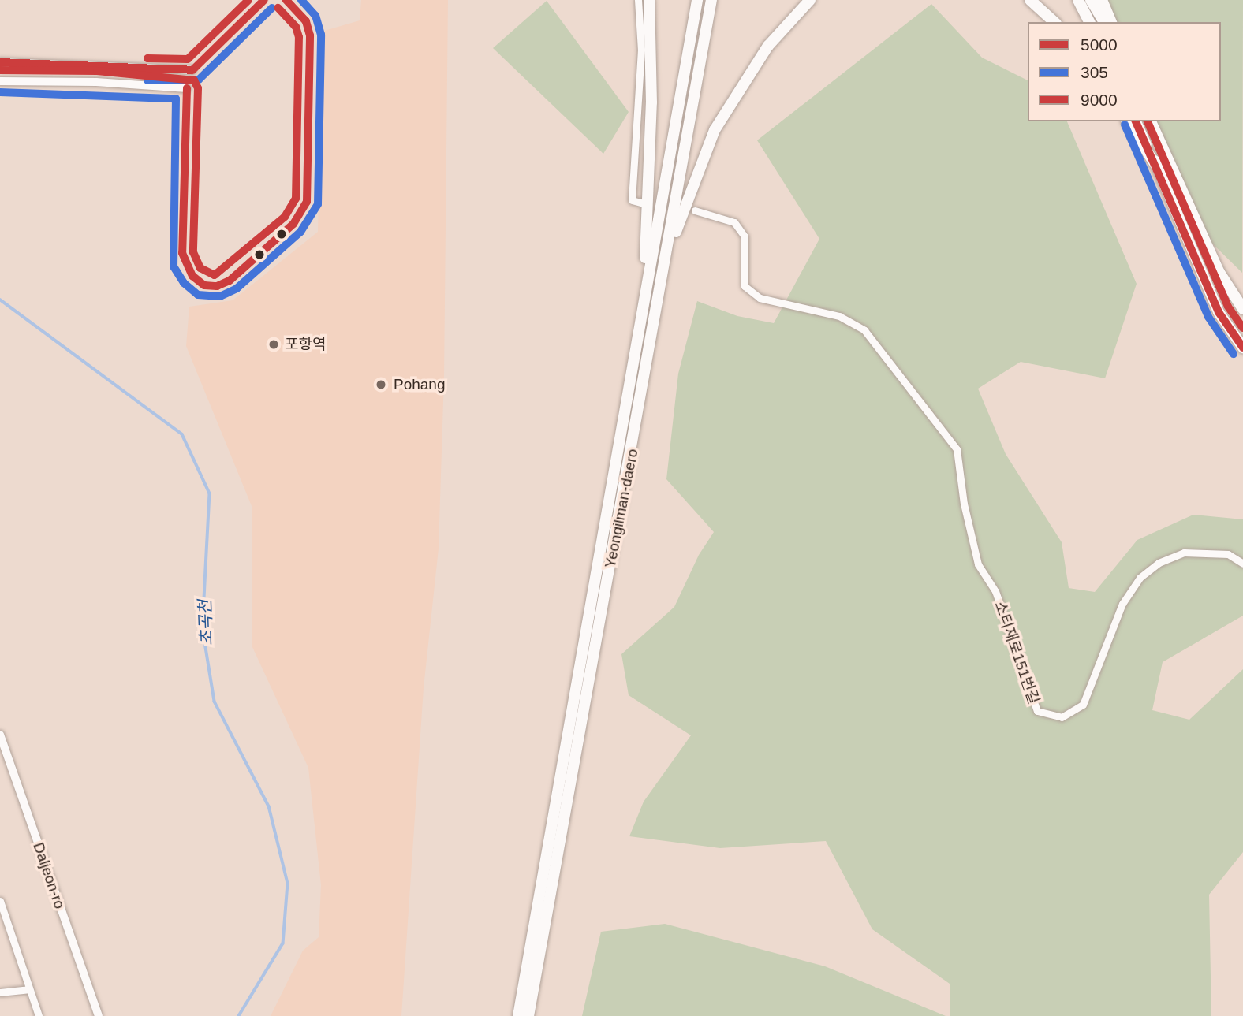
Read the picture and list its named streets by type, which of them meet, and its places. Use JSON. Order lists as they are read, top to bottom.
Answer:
{
  "streets": {
    "main road": ["Yeongilman-daero"],
    "street": ["소티재로151번길", "Daljeon-ro"]
  },
  "water": ["초곡천"],
  "places": ["포항역", "Pohang"],
  "lines": ["transit line 5000", "transit line 305", "transit line 9000"],
  "legend": ["5000", "305", "9000"]
}
